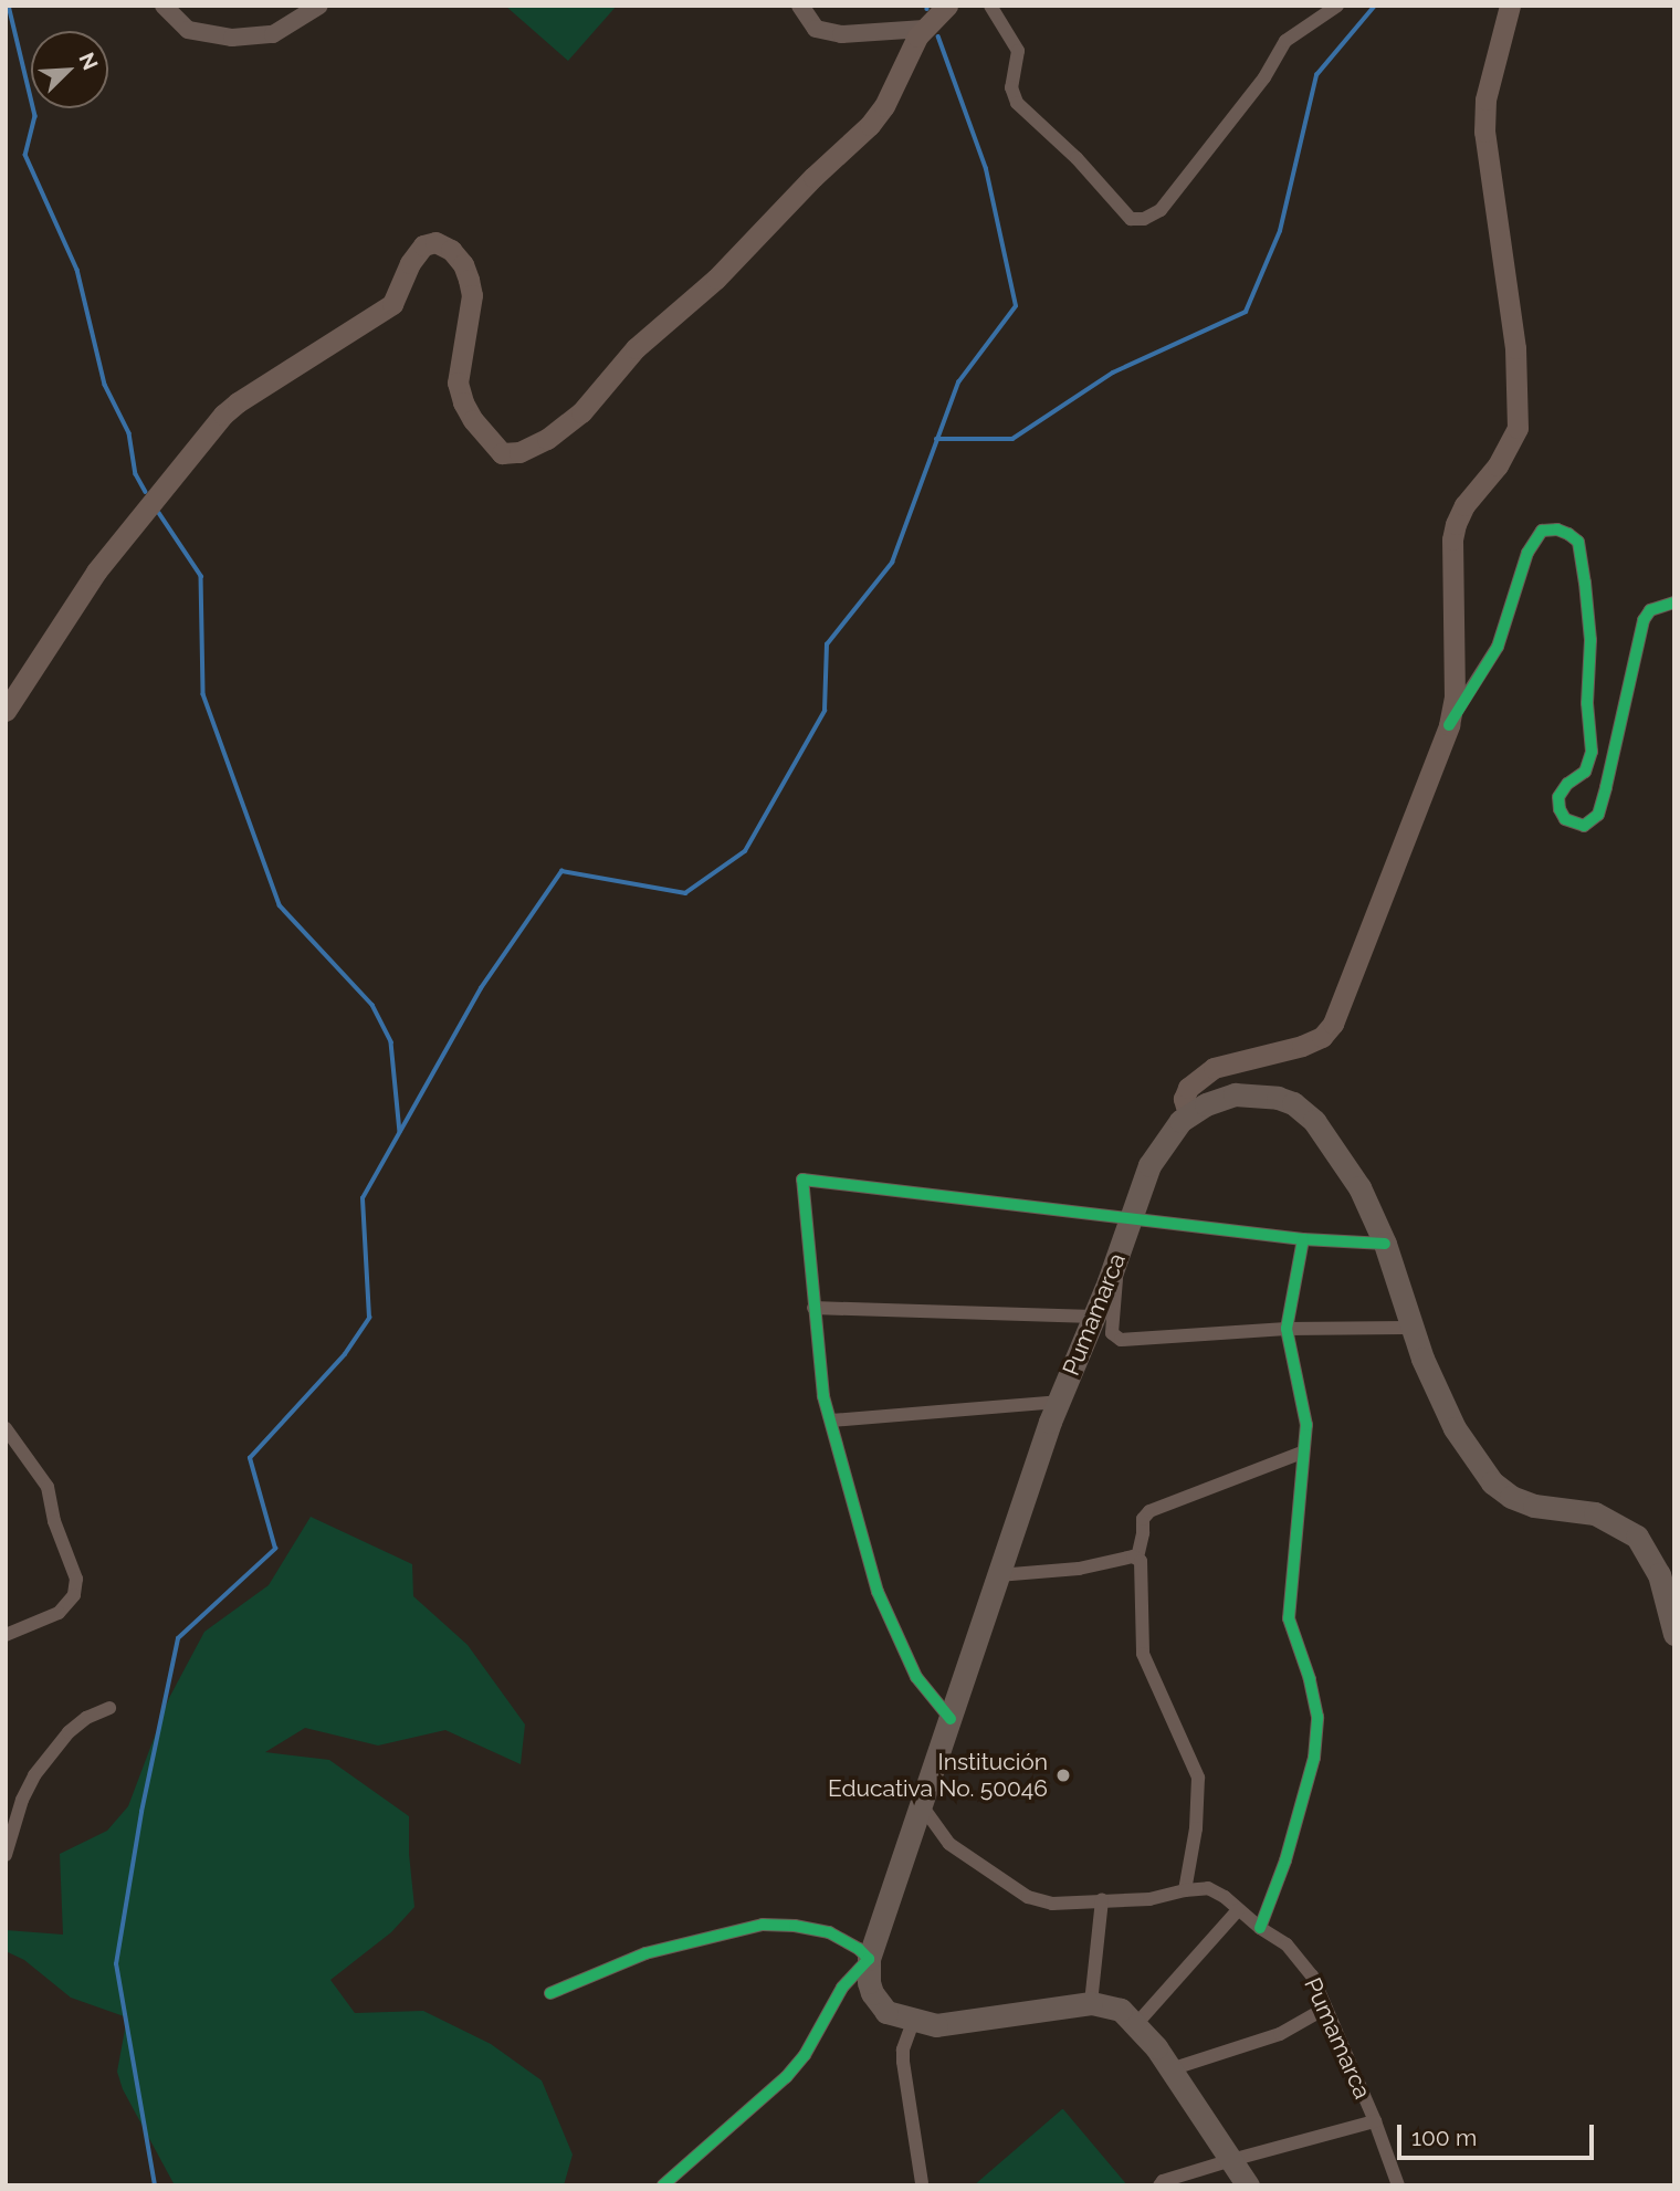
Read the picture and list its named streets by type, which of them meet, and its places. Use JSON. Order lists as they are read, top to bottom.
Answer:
{
  "streets": {
    "main road": ["Pumamarca"]
  },
  "places": ["Institución Educativa No. 50046"],
  "scale_bar": "100 m",
  "north": "top right"
}
